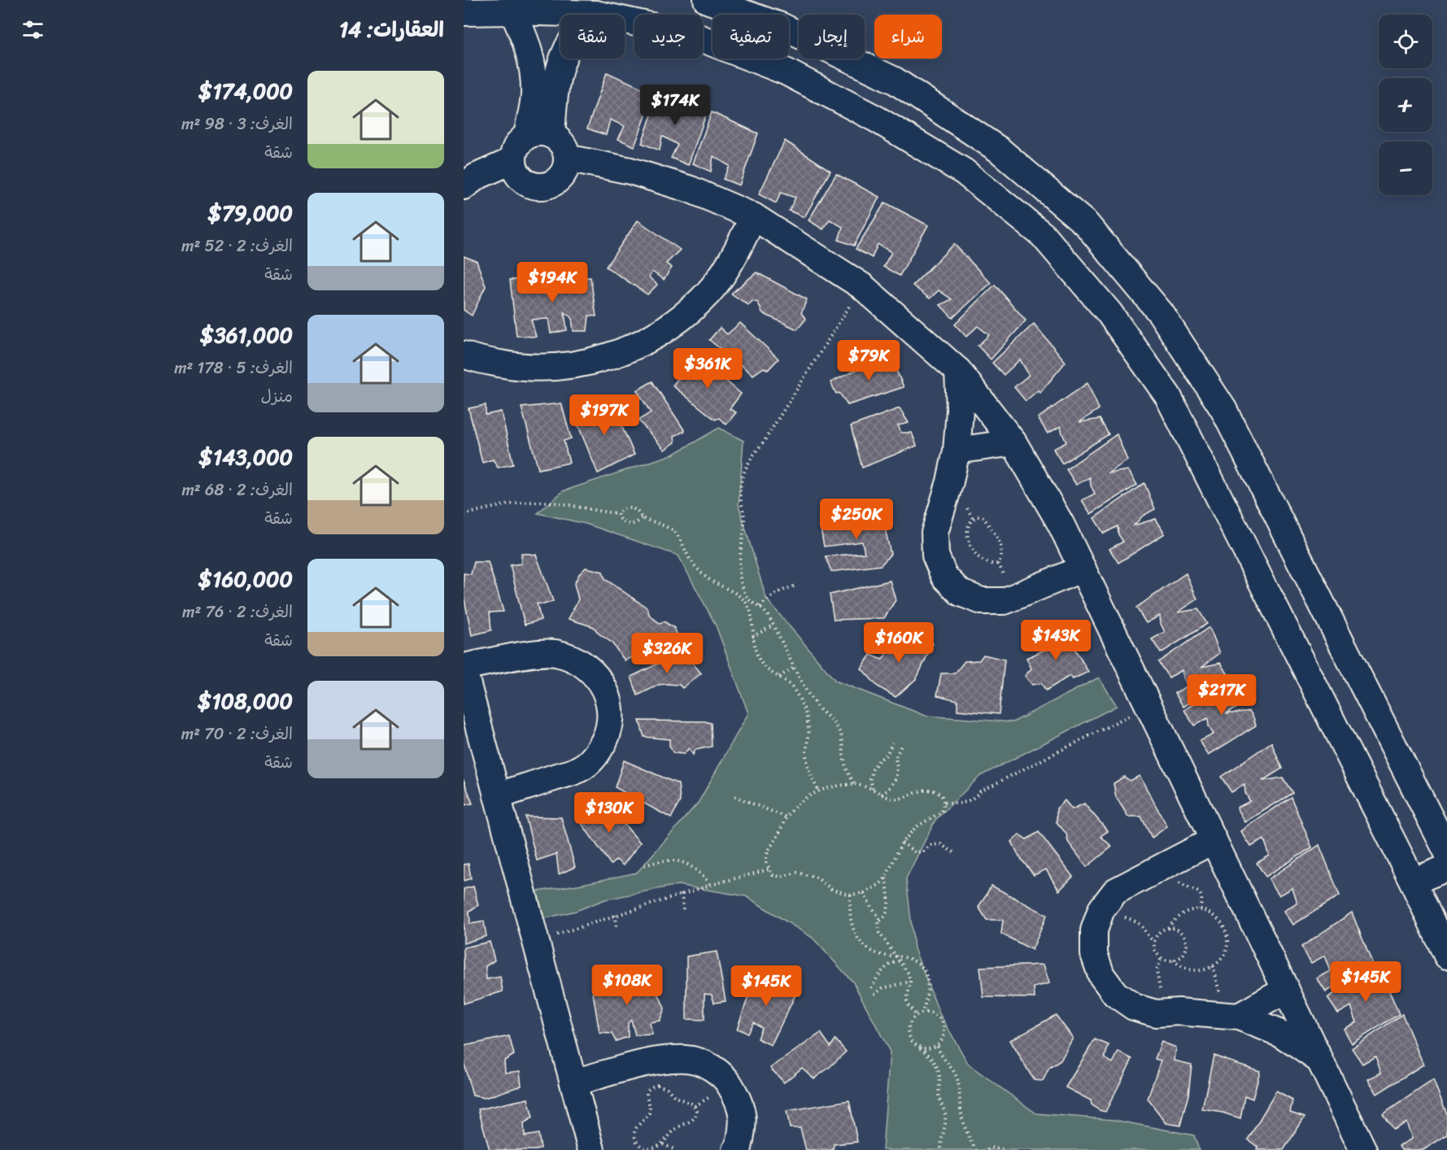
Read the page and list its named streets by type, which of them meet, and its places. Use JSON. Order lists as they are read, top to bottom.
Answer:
{
  "page": {
    "heading": "العقارات: 14",
    "map_buttons": ["+", "−"],
    "chip": [
      "شراء",
      "إيجار",
      "تصفية",
      "جديد",
      "شقة"
    ],
    "list": [
      {
        "name": "$174,000",
        "note": "الغرف: 3 · 98 m² · شقة"
      },
      {
        "name": "$79,000",
        "note": "الغرف: 2 · 52 m² · شقة"
      },
      {
        "name": "$361,000",
        "note": "الغرف: 5 · 178 m² · منزل"
      },
      {
        "name": "$143,000",
        "note": "الغرف: 2 · 68 m² · شقة"
      },
      {
        "name": "$160,000",
        "note": "الغرف: 2 · 76 m² · شقة"
      },
      {
        "name": "$108,000",
        "note": "الغرف: 2 · 70 m² · شقة"
      }
    ],
    "price": [
      "$174K",
      "$194K",
      "$79K",
      "$361K",
      "$197K",
      "$250K",
      "$143K",
      "$160K",
      "$326K",
      "$217K",
      "$130K",
      "$145K",
      "$108K",
      "$145K"
    ]
  }
}
